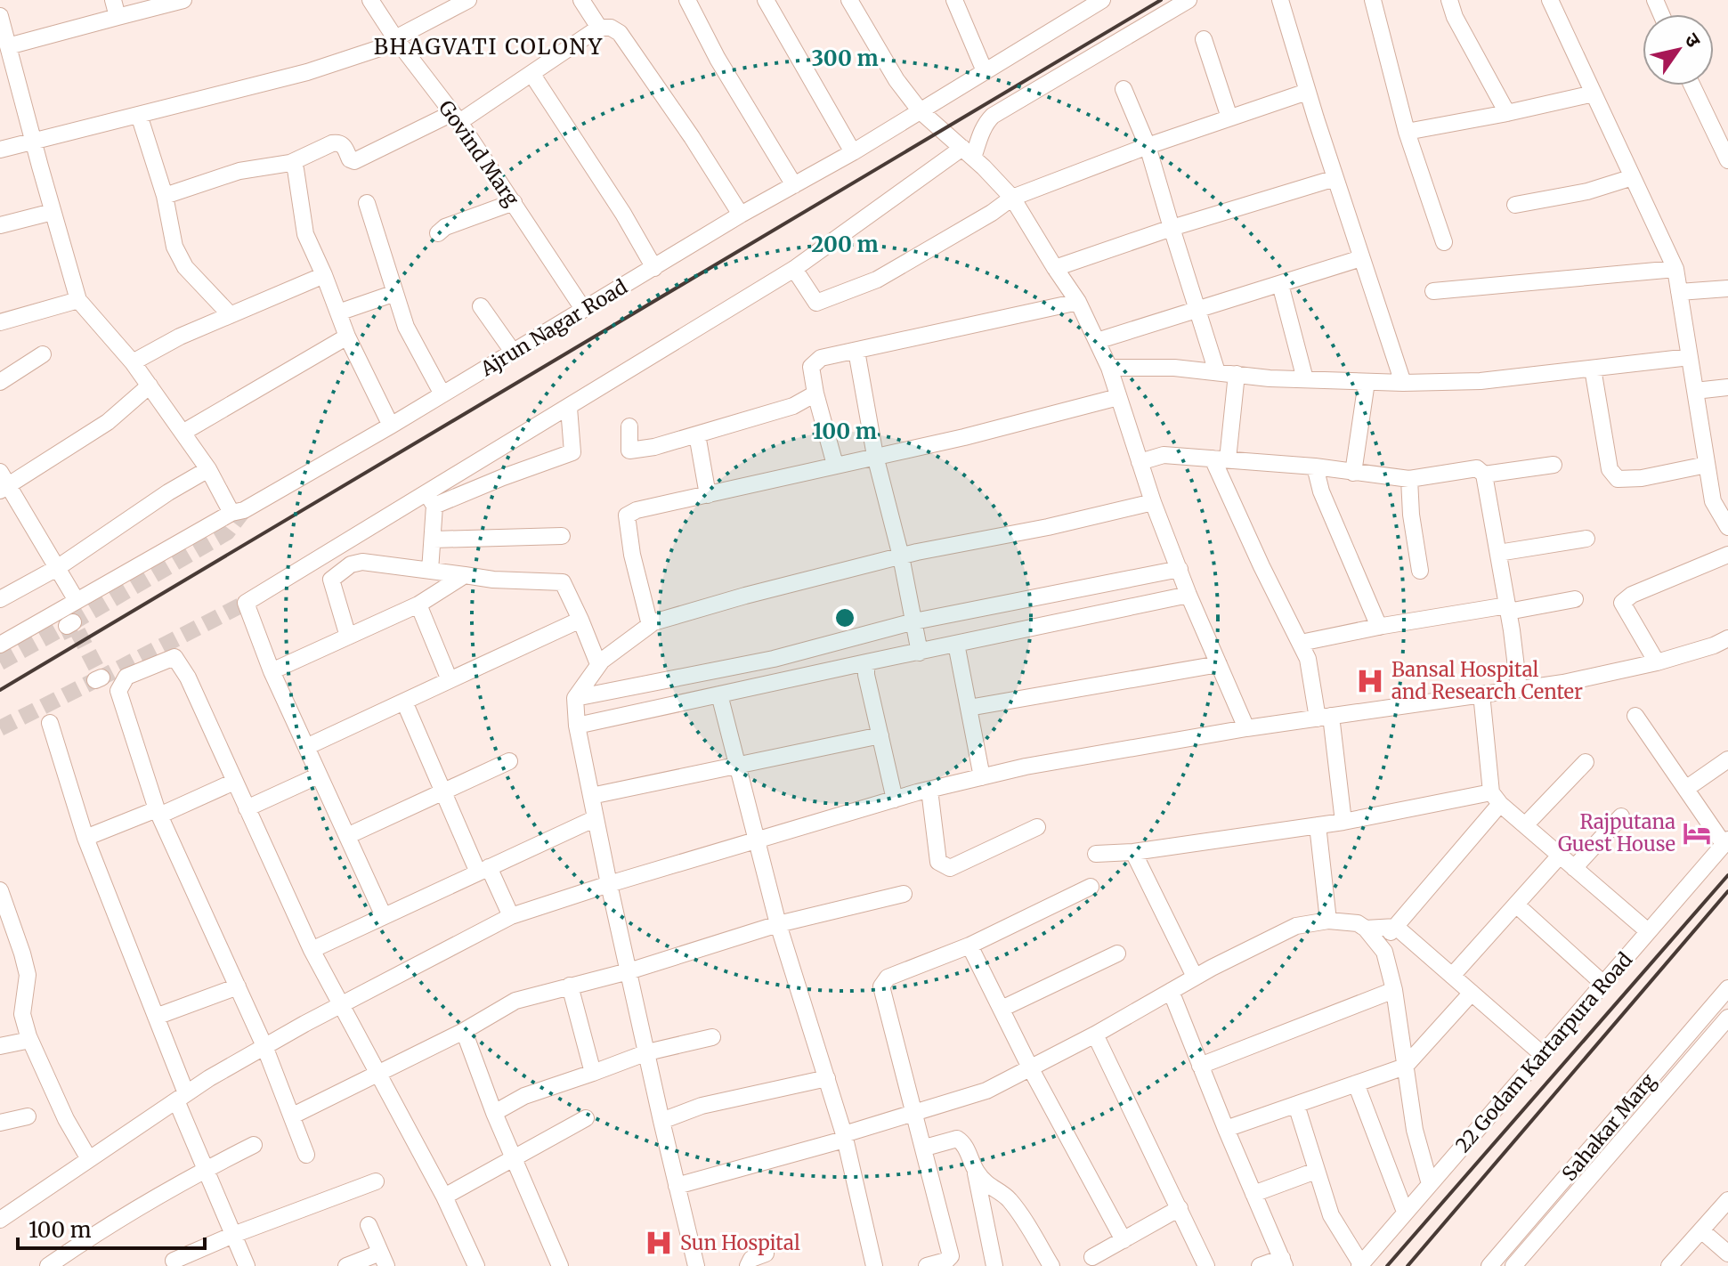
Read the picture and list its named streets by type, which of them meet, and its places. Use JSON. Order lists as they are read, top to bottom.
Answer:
{
  "streets": {
    "street": [
      "Govind Marg",
      "Ajrun Nagar Road",
      "22 Godam Kartarpura Road",
      "Sahakar Marg"
    ]
  },
  "crossings": [
    ["Govind Marg", "Ajrun Nagar Road"]
  ],
  "districts": ["BHAGVATI COLONY"],
  "places": {
    "hospital": ["Bansal Hospital and Research Center", "Sun Hospital"],
    "hotel": ["Rajputana Guest House"]
  },
  "scale_bar": "100 m",
  "north": "top right",
  "rings": ["300 m", "200 m", "100 m"]
}
